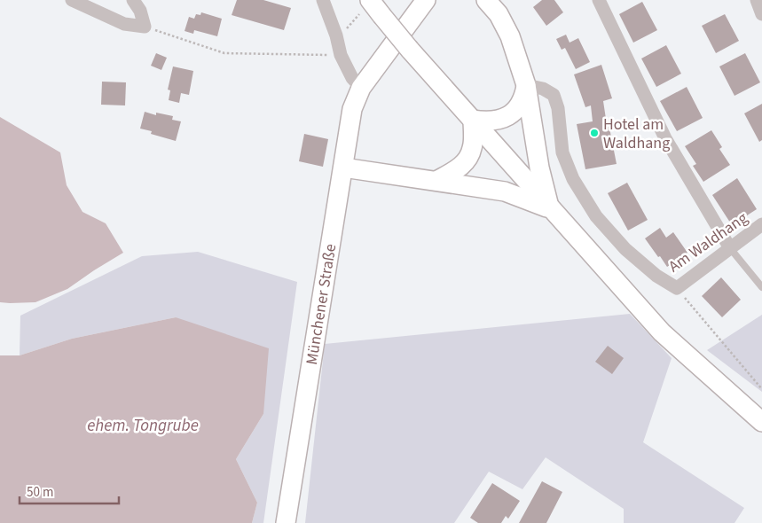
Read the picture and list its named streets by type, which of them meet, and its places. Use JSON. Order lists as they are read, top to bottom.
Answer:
{
  "streets": {
    "main road": ["Münchener Straße"],
    "street": ["Am Waldhang"]
  },
  "water": ["ehem. Tongrube"],
  "places": ["Hotel am Waldhang"],
  "scale_bar": "50 m"
}
